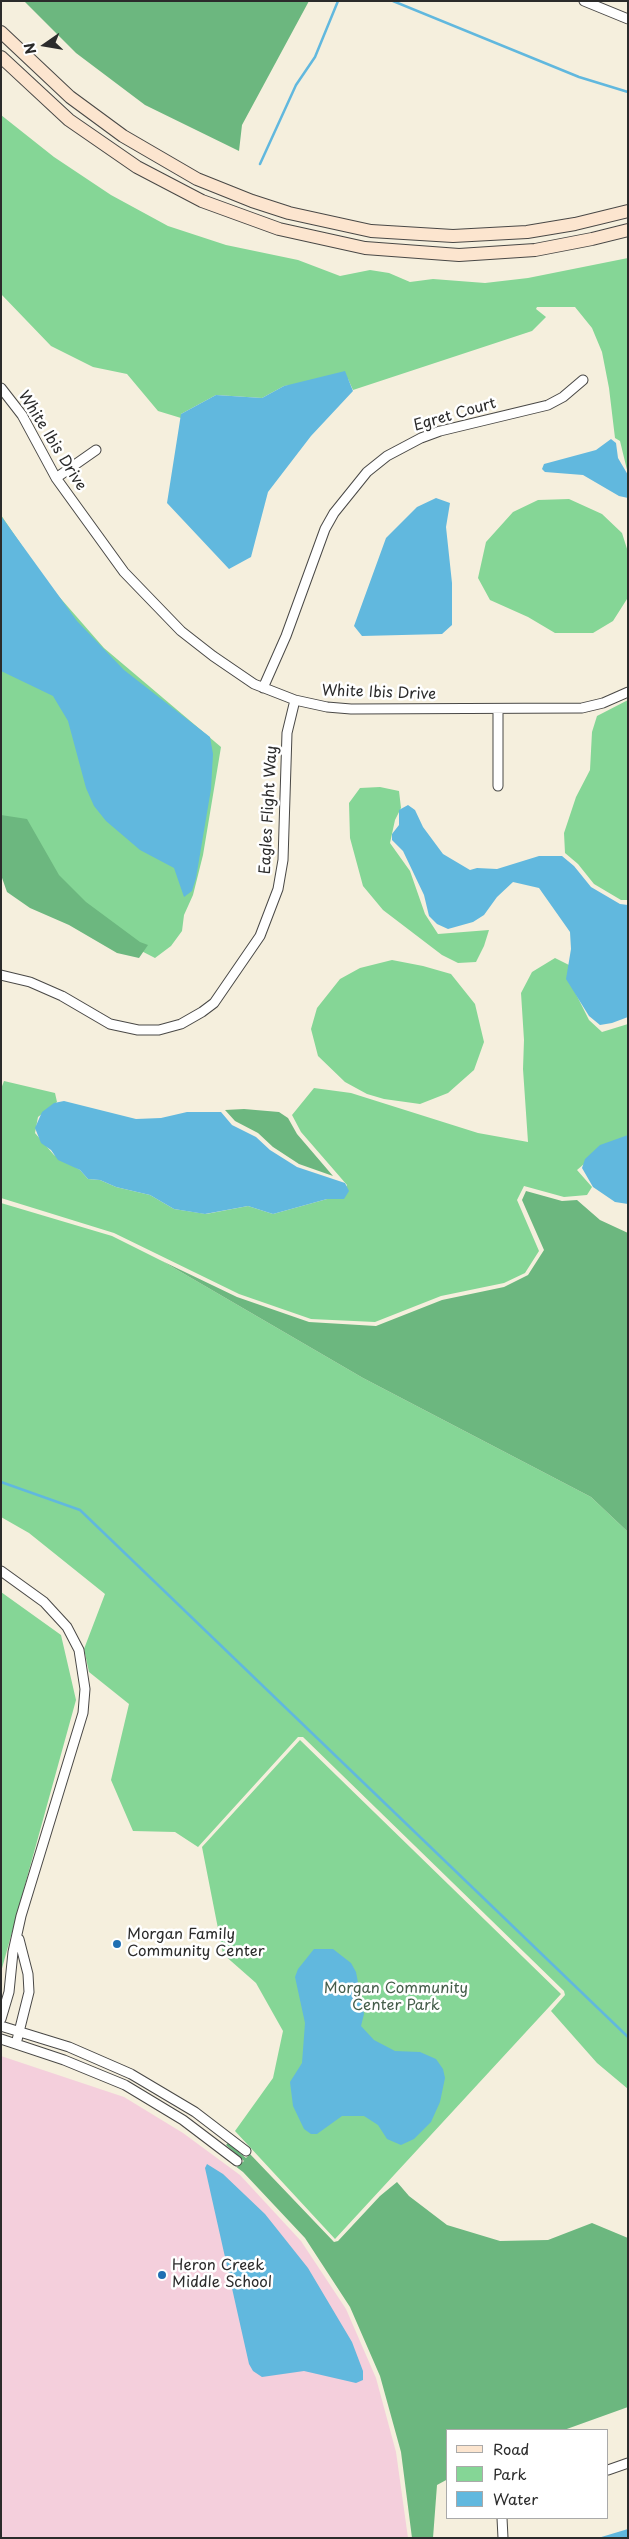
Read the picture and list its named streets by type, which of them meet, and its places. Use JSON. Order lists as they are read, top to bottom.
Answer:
{
  "streets": {
    "street": ["Egret Court", "White Ibis Drive", "Eagles Flight Way"]
  },
  "crossings": [
    ["Egret Court", "White Ibis Drive"],
    ["White Ibis Drive", "Eagles Flight Way"]
  ],
  "parks": ["Morgan Community Center Park"],
  "places": ["Morgan Family Community Center", "Heron Creek Middle School"],
  "legend": ["Road", "Park", "Water"],
  "north": "left"
}
